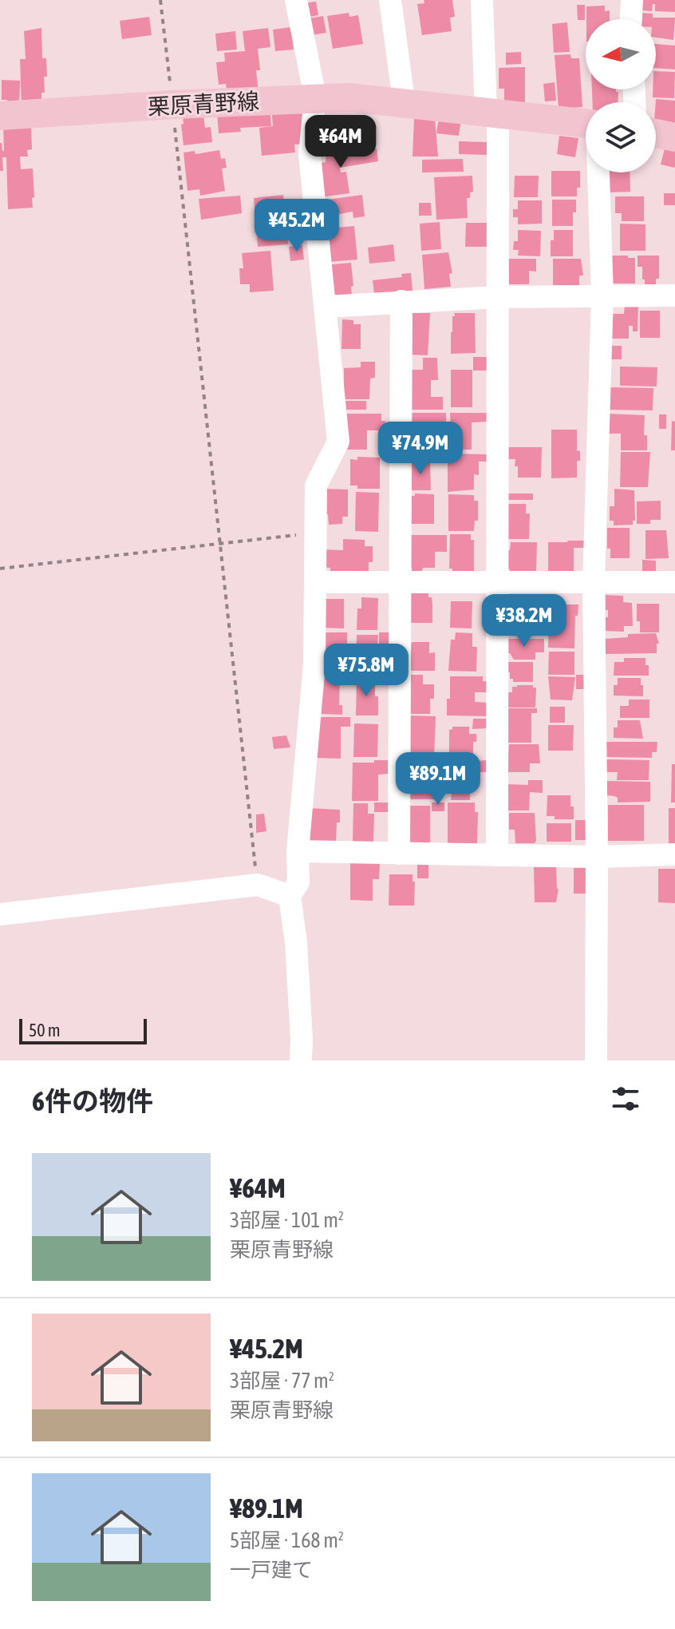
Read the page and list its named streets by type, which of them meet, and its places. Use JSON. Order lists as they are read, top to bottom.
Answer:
{
  "streets": {
    "main road": ["栗原青野線"]
  },
  "scale_bar": "50 m",
  "north": "left",
  "page": {
    "price": [
      "¥64M",
      "¥45.2M",
      "¥74.9M",
      "¥38.2M",
      "¥75.8M",
      "¥89.1M"
    ],
    "scale": "50 m",
    "heading": "6件の物件",
    "list": [
      {
        "name": "¥64M",
        "note": "3部屋 · 101 m² · 栗原青野線"
      },
      {
        "name": "¥45.2M",
        "note": "3部屋 · 77 m² · 栗原青野線"
      },
      {
        "name": "¥89.1M",
        "note": "5部屋 · 168 m² · 一戸建て"
      }
    ]
  }
}
